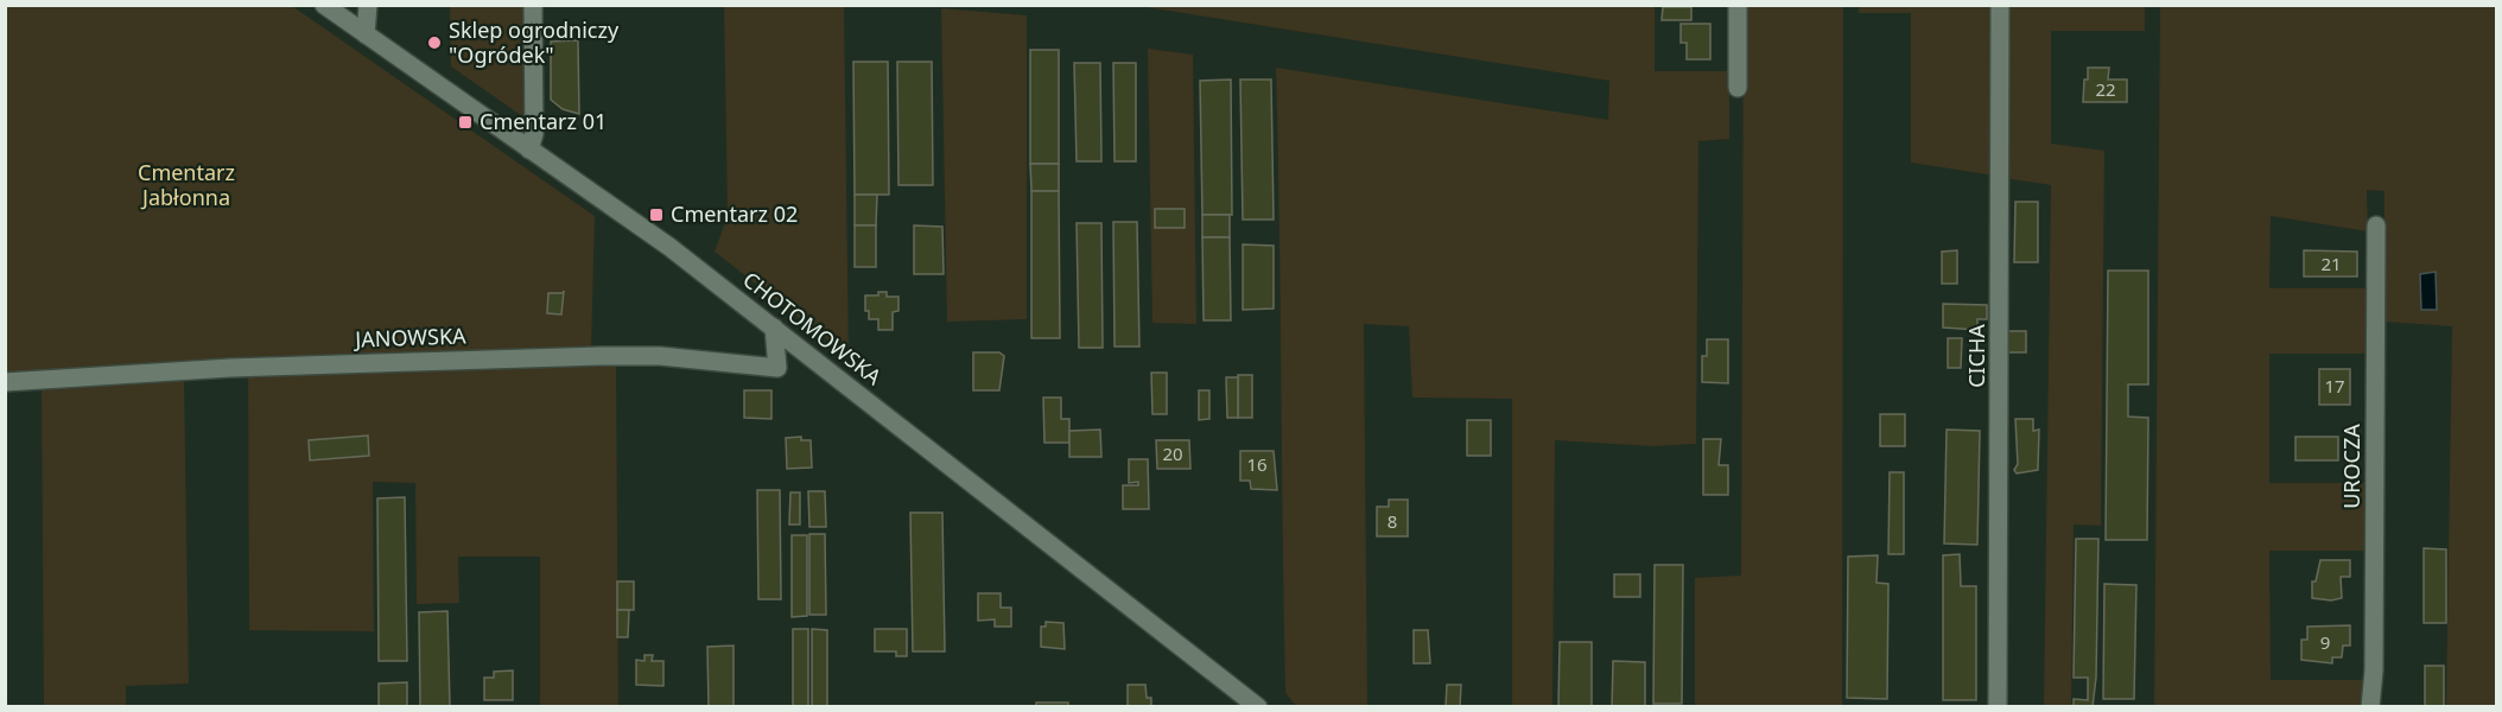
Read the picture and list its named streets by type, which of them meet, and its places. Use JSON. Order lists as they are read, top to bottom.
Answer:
{
  "streets": {
    "street": [
      "CHOTOMOWSKA",
      "JANOWSKA",
      "CICHA",
      "UROCZA"
    ]
  },
  "crossings": [
    ["CHOTOMOWSKA", "JANOWSKA"]
  ],
  "parks": ["Cmentarz Jabłonna"],
  "places": {
    "other": ["Sklep ogrodniczy \"Ogródek\""],
    "transit": ["Cmentarz 01", "Cmentarz 02"]
  },
  "house_numbers": [
    "22",
    "21",
    "17",
    "20",
    "16",
    "8",
    "9"
  ]
}
